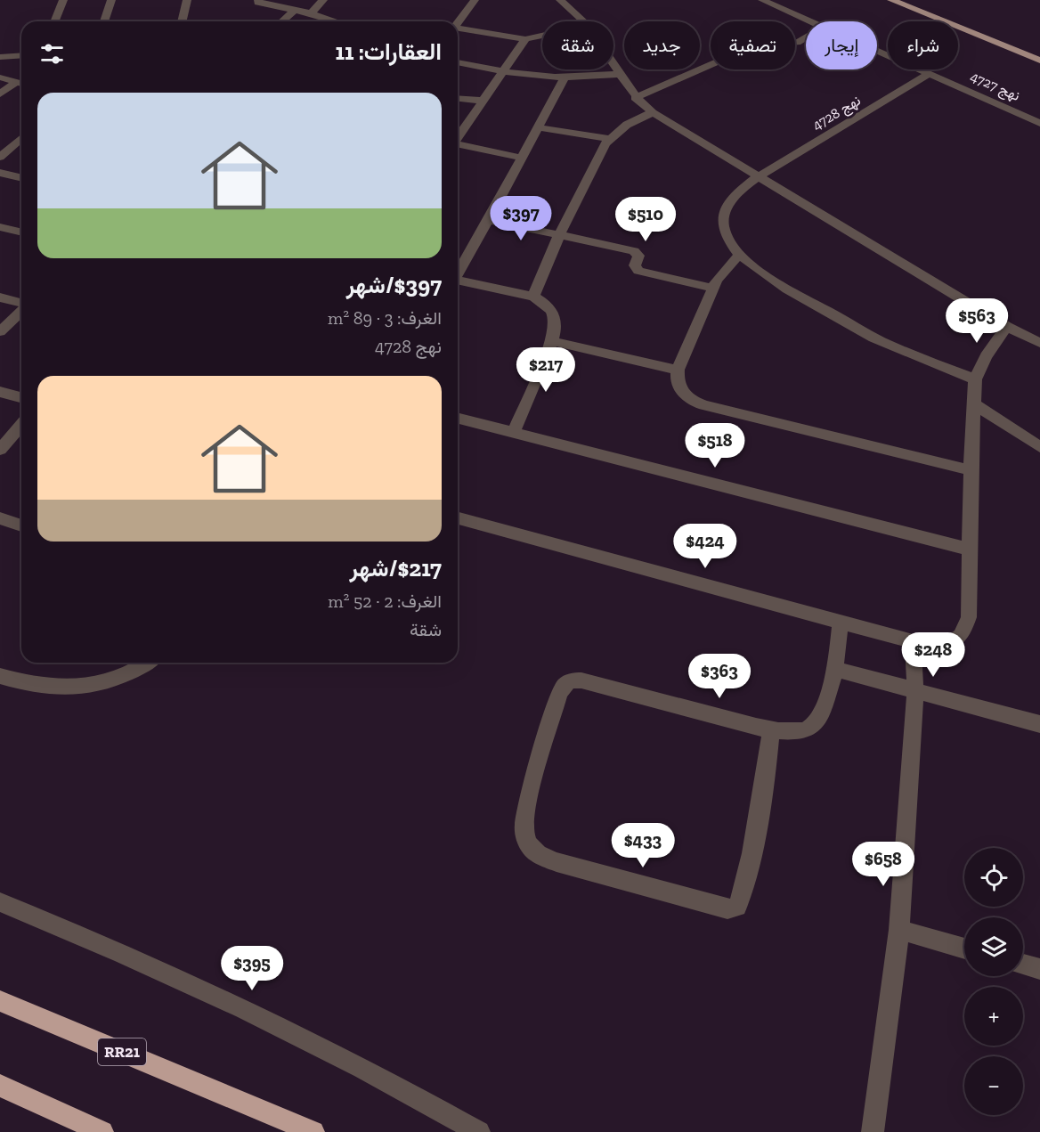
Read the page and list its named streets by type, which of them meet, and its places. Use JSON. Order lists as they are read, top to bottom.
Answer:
{
  "streets": {
    "highway": ["RR21"],
    "street": ["نهج 4727", "نهج 4728"]
  },
  "crossings": [
    ["نهج 4727", "نهج 4728"]
  ],
  "page": {
    "chip": [
      "شراء",
      "إيجار",
      "تصفية",
      "جديد",
      "شقة"
    ],
    "heading": "العقارات: 11",
    "list": [
      {
        "name": "$397/شهر",
        "note": "الغرف: 3 · 89 m² · نهج 4728"
      },
      {
        "name": "$217/شهر",
        "note": "الغرف: 2 · 52 m² · شقة"
      }
    ],
    "price": [
      "$397",
      "$510",
      "$563",
      "$217",
      "$518",
      "$424",
      "$248",
      "$363",
      "$433",
      "$658",
      "$395"
    ],
    "map_buttons": ["+", "−"]
  }
}
